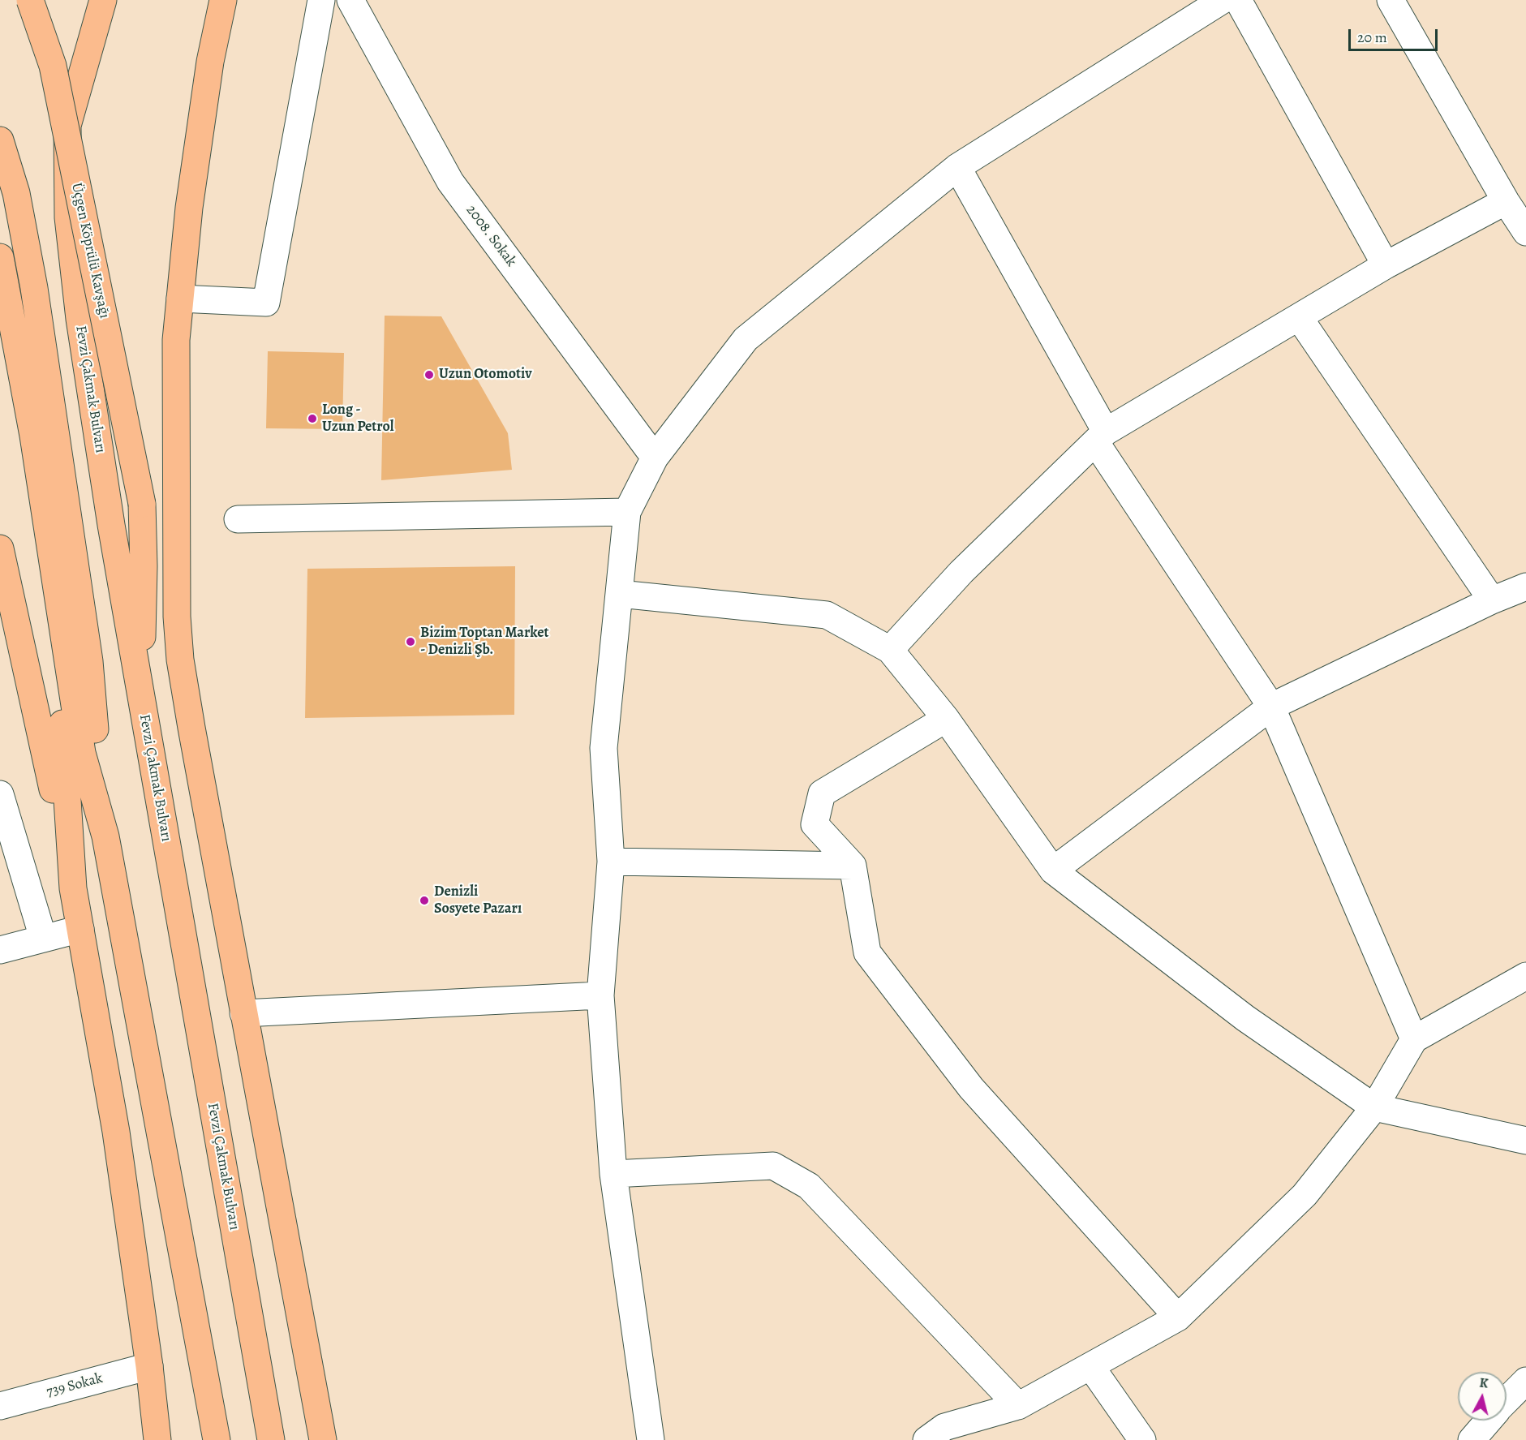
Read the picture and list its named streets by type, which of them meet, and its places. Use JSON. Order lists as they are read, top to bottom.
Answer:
{
  "streets": {
    "main road": ["Üçgen Köprülü Kavşağı", "Fevzi Çakmak Bulvarı"],
    "street": ["2008. Sokak", "739 Sokak"]
  },
  "places": [
    "Uzun Otomotiv",
    "Long - Uzun Petrol",
    "Bizim Toptan Market - Denizli Şb.",
    "Denizli Sosyete Pazarı"
  ],
  "scale_bar": "20 m",
  "north": "top"
}
